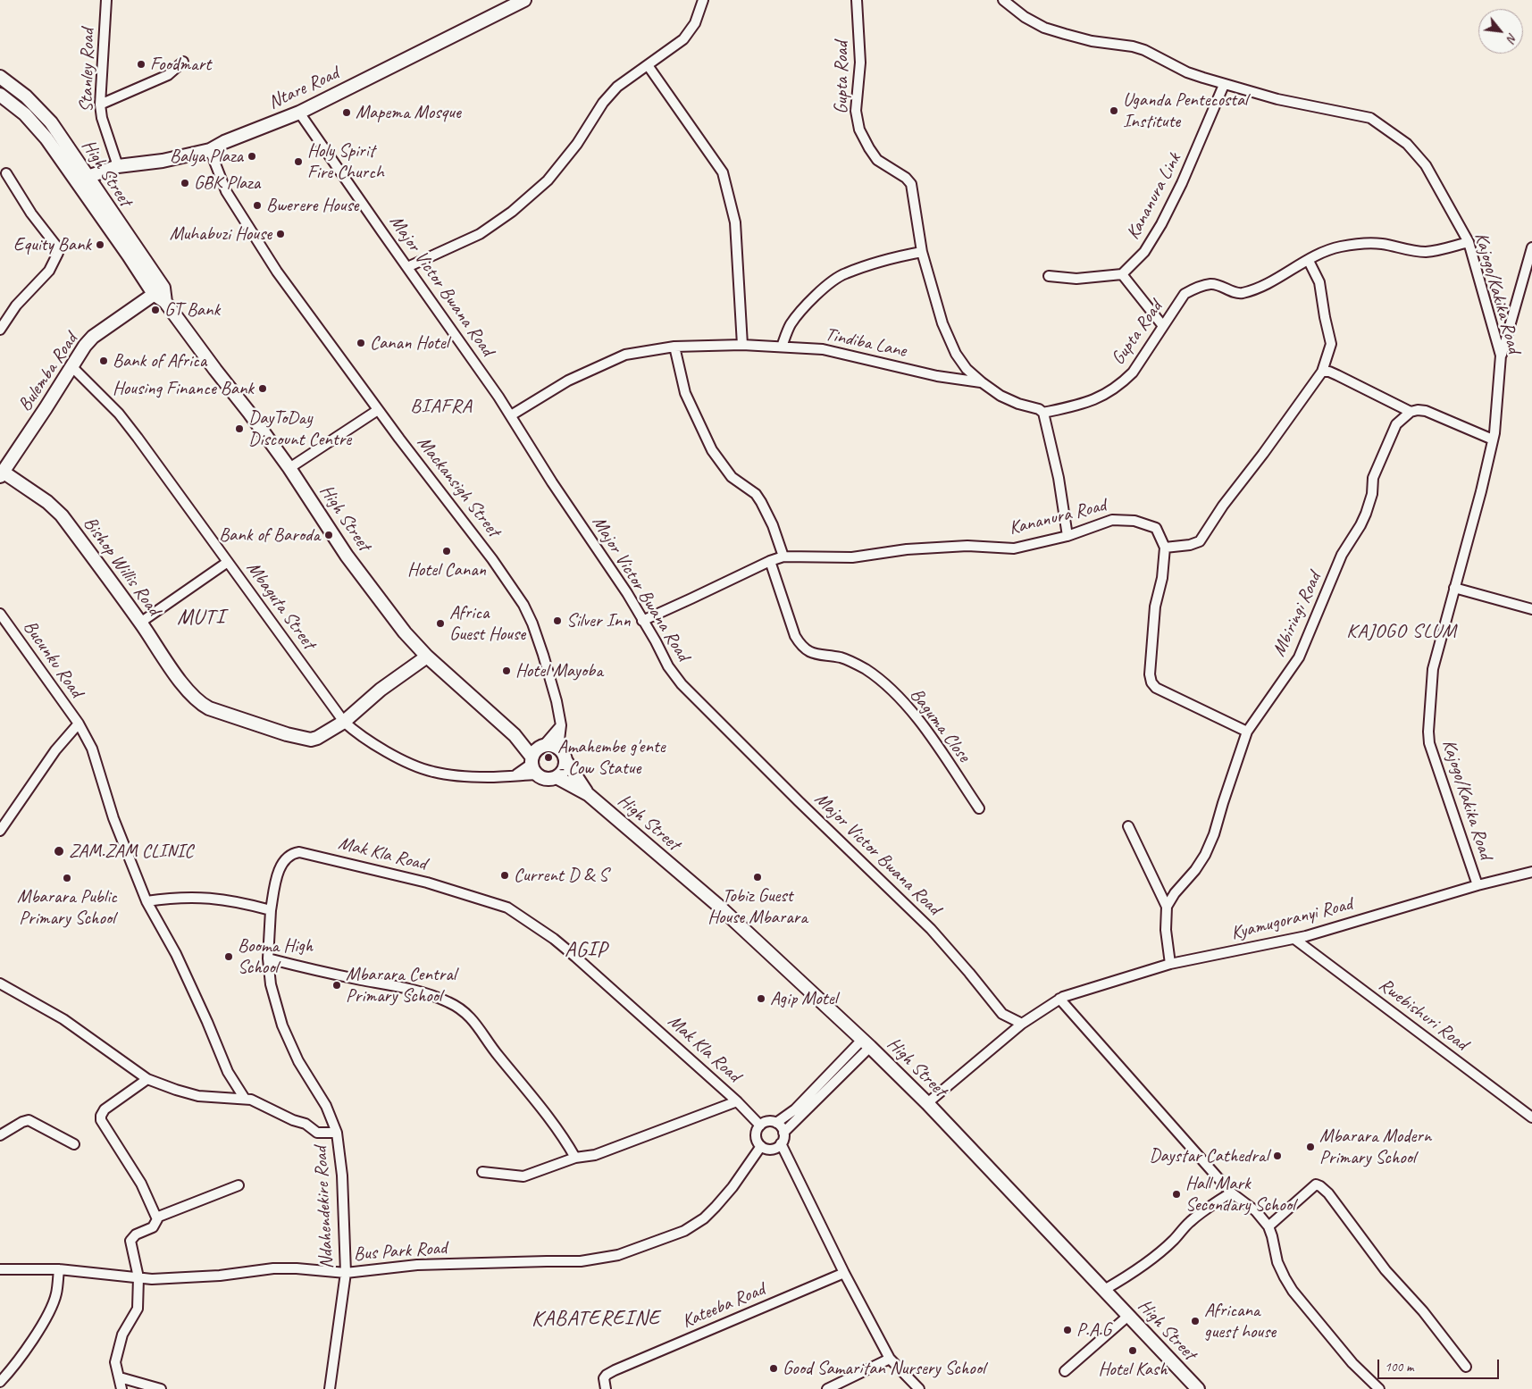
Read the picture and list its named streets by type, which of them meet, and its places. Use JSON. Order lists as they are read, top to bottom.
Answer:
{
  "streets": {
    "main road": [
      "Ntare Road",
      "High Street",
      "Bulemba Road",
      "Bishop Willis Road"
    ],
    "street": [
      "Stanley Road",
      "Gupta Road",
      "Kananura Link",
      "Major Victor Bwana Road",
      "Kajogo/Kakika Road",
      "Tindiba Lane",
      "Mackansigh Street",
      "Kananura Road",
      "Mbaguta Street",
      "Mbiringi Road",
      "Bucunku Road",
      "Baguma Close",
      "Mak Kla Road",
      "Kyamugoranyi Road",
      "Rwebishuri Road",
      "Ndahendekire Road",
      "Bus Park Road",
      "Kateeba Road"
    ]
  },
  "crossings": [
    ["Stanley Road", "Ntare Road"],
    ["Gupta Road", "Kajogo/Kakika Road"],
    ["Gupta Road", "Tindiba Lane"],
    ["Ntare Road", "High Street"],
    ["Ntare Road", "Major Victor Bwana Road"],
    ["Ntare Road", "Mackansigh Street"],
    ["High Street", "Bulemba Road"],
    ["High Street", "Mackansigh Street"],
    ["High Street", "Bishop Willis Road"],
    ["High Street", "Mbaguta Street"],
    ["High Street", "Kyamugoranyi Road"],
    ["Kananura Link", "Kajogo/Kakika Road"],
    ["Major Victor Bwana Road", "Tindiba Lane"],
    ["Major Victor Bwana Road", "Kananura Road"],
    ["Major Victor Bwana Road", "Kyamugoranyi Road"],
    ["Kajogo/Kakika Road", "Kyamugoranyi Road"],
    ["Bulemba Road", "Bishop Willis Road"],
    ["Bulemba Road", "Mbaguta Street"],
    ["Mackansigh Street", "Mbaguta Street"],
    ["Kananura Road", "Baguma Close"],
    ["Bishop Willis Road", "Mbaguta Street"],
    ["Mak Kla Road", "Ndahendekire Road"],
    ["Mak Kla Road", "Bus Park Road"],
    ["Kyamugoranyi Road", "Rwebishuri Road"],
    ["Ndahendekire Road", "Bus Park Road"]
  ],
  "districts": [
    "BIAFRA",
    "MUTI",
    "KAJOGO SLUM",
    "AGIP",
    "KABATEREINE"
  ],
  "places": [
    "Foodmart",
    "Uganda Pentecostal Institute",
    "Mapema Mosque",
    "Balya Plaza",
    "Holy Spirit Fire Church",
    "GBK Plaza",
    "Bwerere House",
    "Muhabuzi House",
    "Equity Bank",
    "GT Bank",
    "Canan Hotel",
    "Bank of Africa",
    "Housing Finance Bank",
    "DayToDay Discount Centre",
    "Bank of Baroda",
    "Hotel Canan",
    "Silver Inn",
    "Africa Guest House",
    "Hotel Mayoba",
    "Amahembe g'ente - Cow Statue",
    "ZAM.ZAM CLINIC",
    "Current D & S",
    "Tobiz Guest House Mbarara",
    "Mbarara Public Primary School",
    "Booma High School",
    "Mbarara Central Primary School",
    "Agip Motel",
    "Mbarara Modern Primary School",
    "Daystar Cathedral",
    "Hall Mark Secondary School",
    "Africana guest house",
    "P.A.G",
    "Hotel Kash",
    "Good Samaritan Nursery School"
  ],
  "scale_bar": "100 m",
  "north": "bottom right"
}
